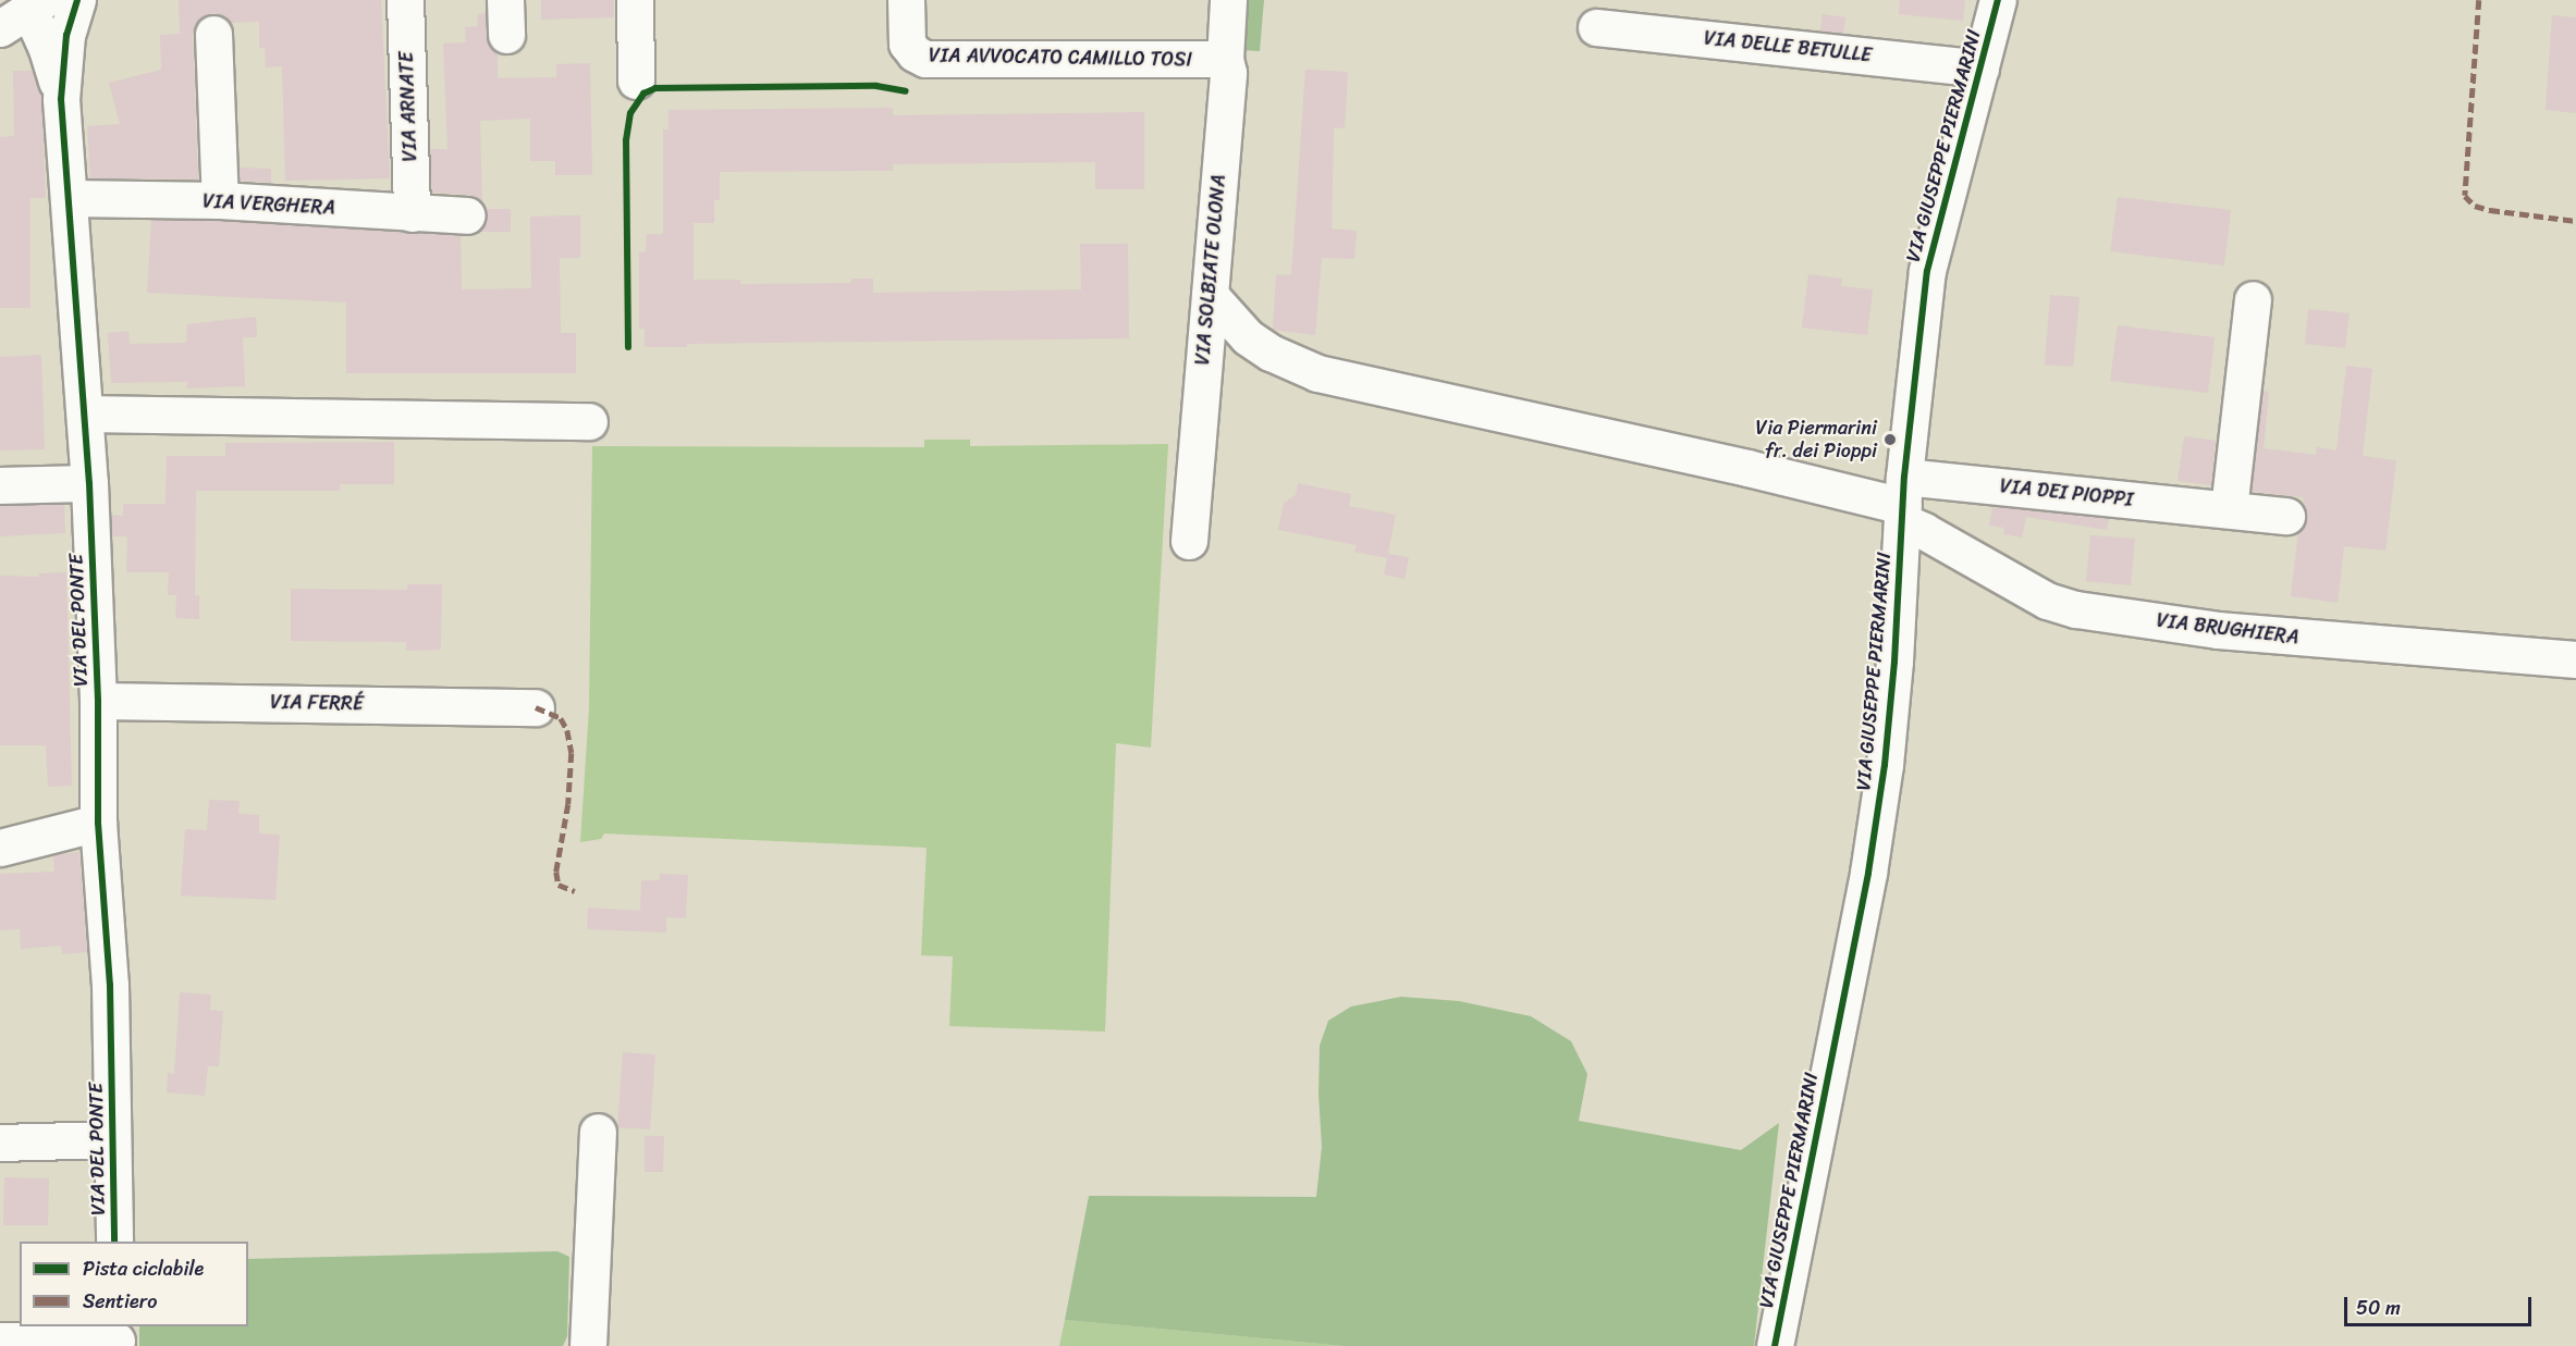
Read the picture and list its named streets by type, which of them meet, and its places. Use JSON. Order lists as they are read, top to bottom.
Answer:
{
  "streets": {
    "street": [
      "VIA DELLE BETULLE",
      "VIA AVVOCATO CAMILLO TOSI",
      "VIA ARNATE",
      "VIA GIUSEPPE PIERMARINI",
      "VIA VERGHERA",
      "VIA SOLBIATE OLONA",
      "VIA DEI PIOPPI",
      "VIA DEL PONTE",
      "VIA BRUGHIERA",
      "VIA FERRÉ"
    ]
  },
  "crossings": [
    ["VIA DELLE BETULLE", "VIA GIUSEPPE PIERMARINI"],
    ["VIA AVVOCATO CAMILLO TOSI", "VIA SOLBIATE OLONA"],
    ["VIA ARNATE", "VIA VERGHERA"],
    ["VIA GIUSEPPE PIERMARINI", "VIA DEI PIOPPI"],
    ["VIA GIUSEPPE PIERMARINI", "VIA BRUGHIERA"],
    ["VIA VERGHERA", "VIA DEL PONTE"],
    ["VIA DEI PIOPPI", "VIA BRUGHIERA"],
    ["VIA DEL PONTE", "VIA FERRÉ"]
  ],
  "places": ["Via Piermarini fr. dei Pioppi"],
  "legend": ["Pista ciclabile", "Sentiero"],
  "scale_bar": "50 m"
}
